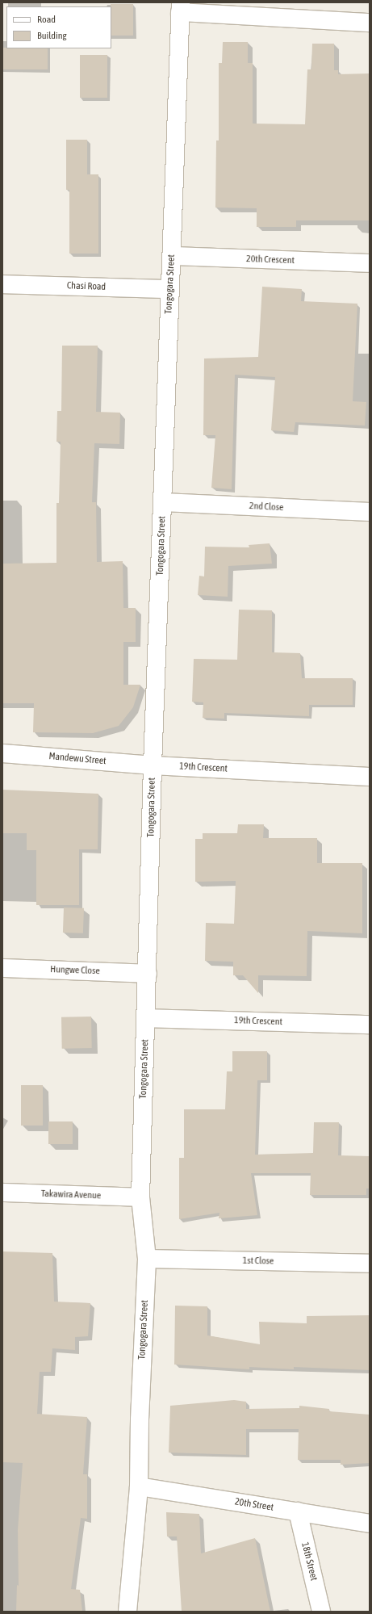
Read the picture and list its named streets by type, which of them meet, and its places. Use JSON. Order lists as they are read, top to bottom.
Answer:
{
  "streets": {
    "street": [
      "20th Crescent",
      "Tongogara Street",
      "Chasi Road",
      "2nd Close",
      "Mandewu Street",
      "19th Crescent",
      "Hungwe Close",
      "Takawira Avenue",
      "1st Close",
      "20th Street",
      "18th Street"
    ]
  },
  "crossings": [
    ["20th Crescent", "Tongogara Street"],
    ["Tongogara Street", "Chasi Road"],
    ["Tongogara Street", "2nd Close"],
    ["Tongogara Street", "Mandewu Street"],
    ["Tongogara Street", "19th Crescent"],
    ["Tongogara Street", "Hungwe Close"],
    ["Tongogara Street", "Takawira Avenue"],
    ["Tongogara Street", "1st Close"],
    ["Tongogara Street", "20th Street"],
    ["Mandewu Street", "19th Crescent"],
    ["20th Street", "18th Street"]
  ],
  "legend": ["Road", "Building"]
}
